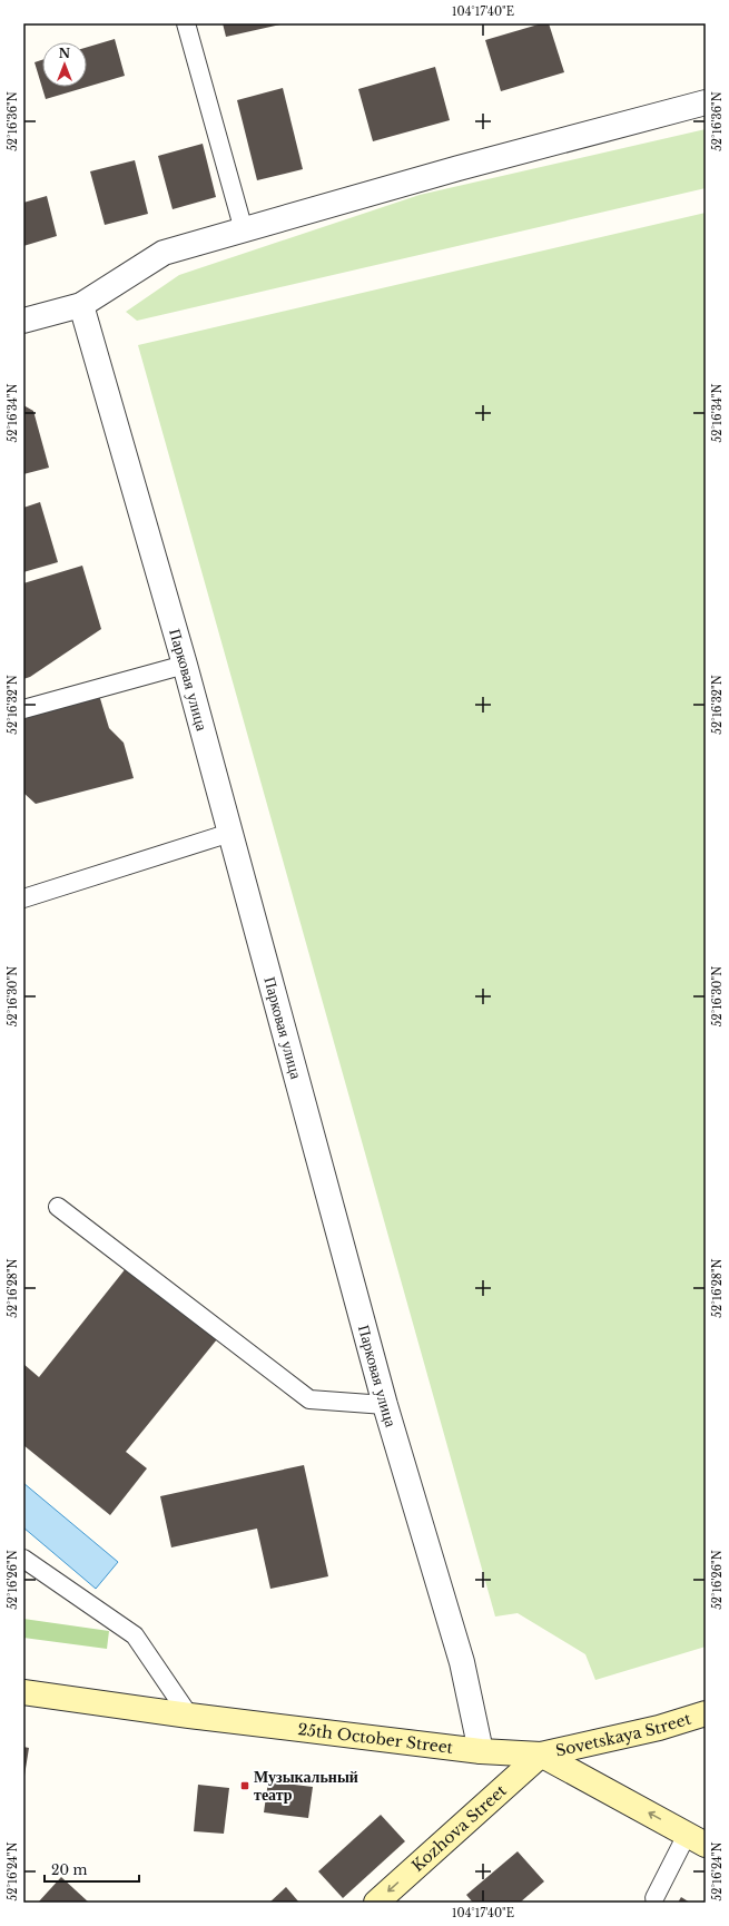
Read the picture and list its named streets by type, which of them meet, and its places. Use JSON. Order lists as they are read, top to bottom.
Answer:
{
  "streets": {
    "main road": ["Sovetskaya Street", "25th October Street", "Kozhova Street"],
    "street": ["Парковая улица"]
  },
  "crossings": [
    ["Парковая улица", "25th October Street"],
    ["Sovetskaya Street", "25th October Street"],
    ["Sovetskaya Street", "Kozhova Street"],
    ["25th October Street", "Kozhova Street"]
  ],
  "one_way": ["Kozhova Street"],
  "places": {
    "transit": ["Музыкальный театр"]
  },
  "scale_bar": "20 m",
  "north": "top",
  "coordinates": [
    "104°17'40\"E",
    "52°16'36\"N",
    "52°16'34\"N",
    "52°16'32\"N",
    "52°16'30\"N",
    "52°16'28\"N",
    "52°16'26\"N",
    "52°16'24\"N"
  ]
}
